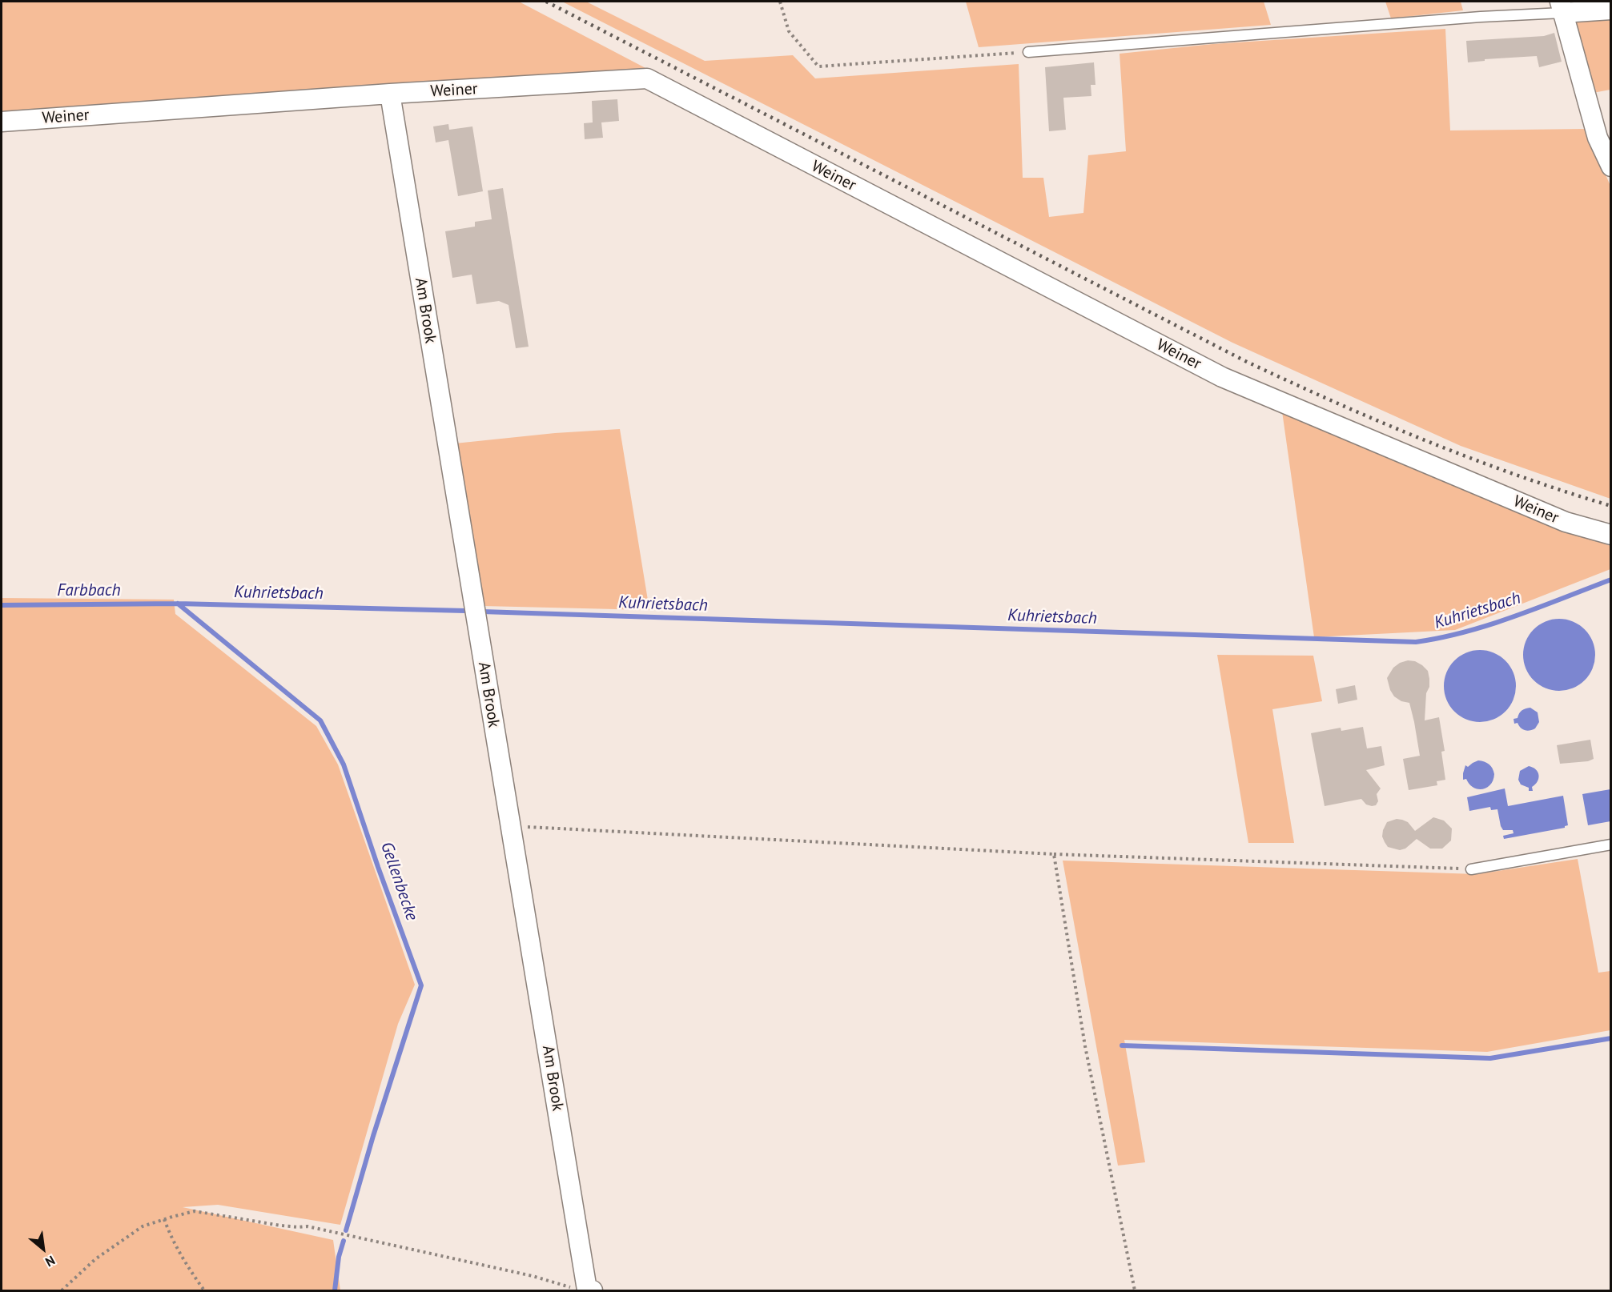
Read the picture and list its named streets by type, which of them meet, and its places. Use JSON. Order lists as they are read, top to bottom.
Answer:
{
  "streets": {
    "street": ["Weiner", "Am Brook"]
  },
  "crossings": [
    ["Weiner", "Am Brook"]
  ],
  "water": ["Farbbach", "Kuhrietsbach", "Gellenbecke"],
  "north": "bottom right"
}
